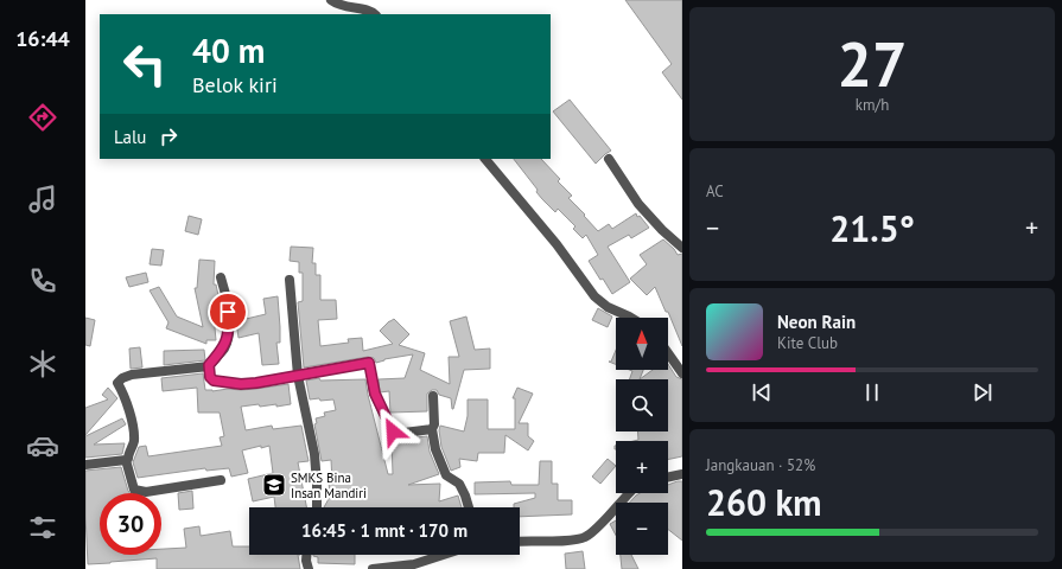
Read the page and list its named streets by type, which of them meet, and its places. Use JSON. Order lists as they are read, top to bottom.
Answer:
{
  "places": {
    "school or university": ["SMKS Bina Insan Mandiri"]
  },
  "north": "top",
  "page": {
    "tabs": "16:44",
    "tile": [
      ["27", "km/h"],
      "AC",
      ["Jangkauan · 52%", "260 km"]
    ],
    "turn": ["40 m", "Belok kiri"],
    "then": "Lalu",
    "heat": ["−", "21.5°", "+"],
    "song": ["Neon Rain", "Kite Club"],
    "map_buttons": ["+", "−"],
    "limit": "30",
    "trip": "16:45 · 1 mnt · 170 m"
  }
}
